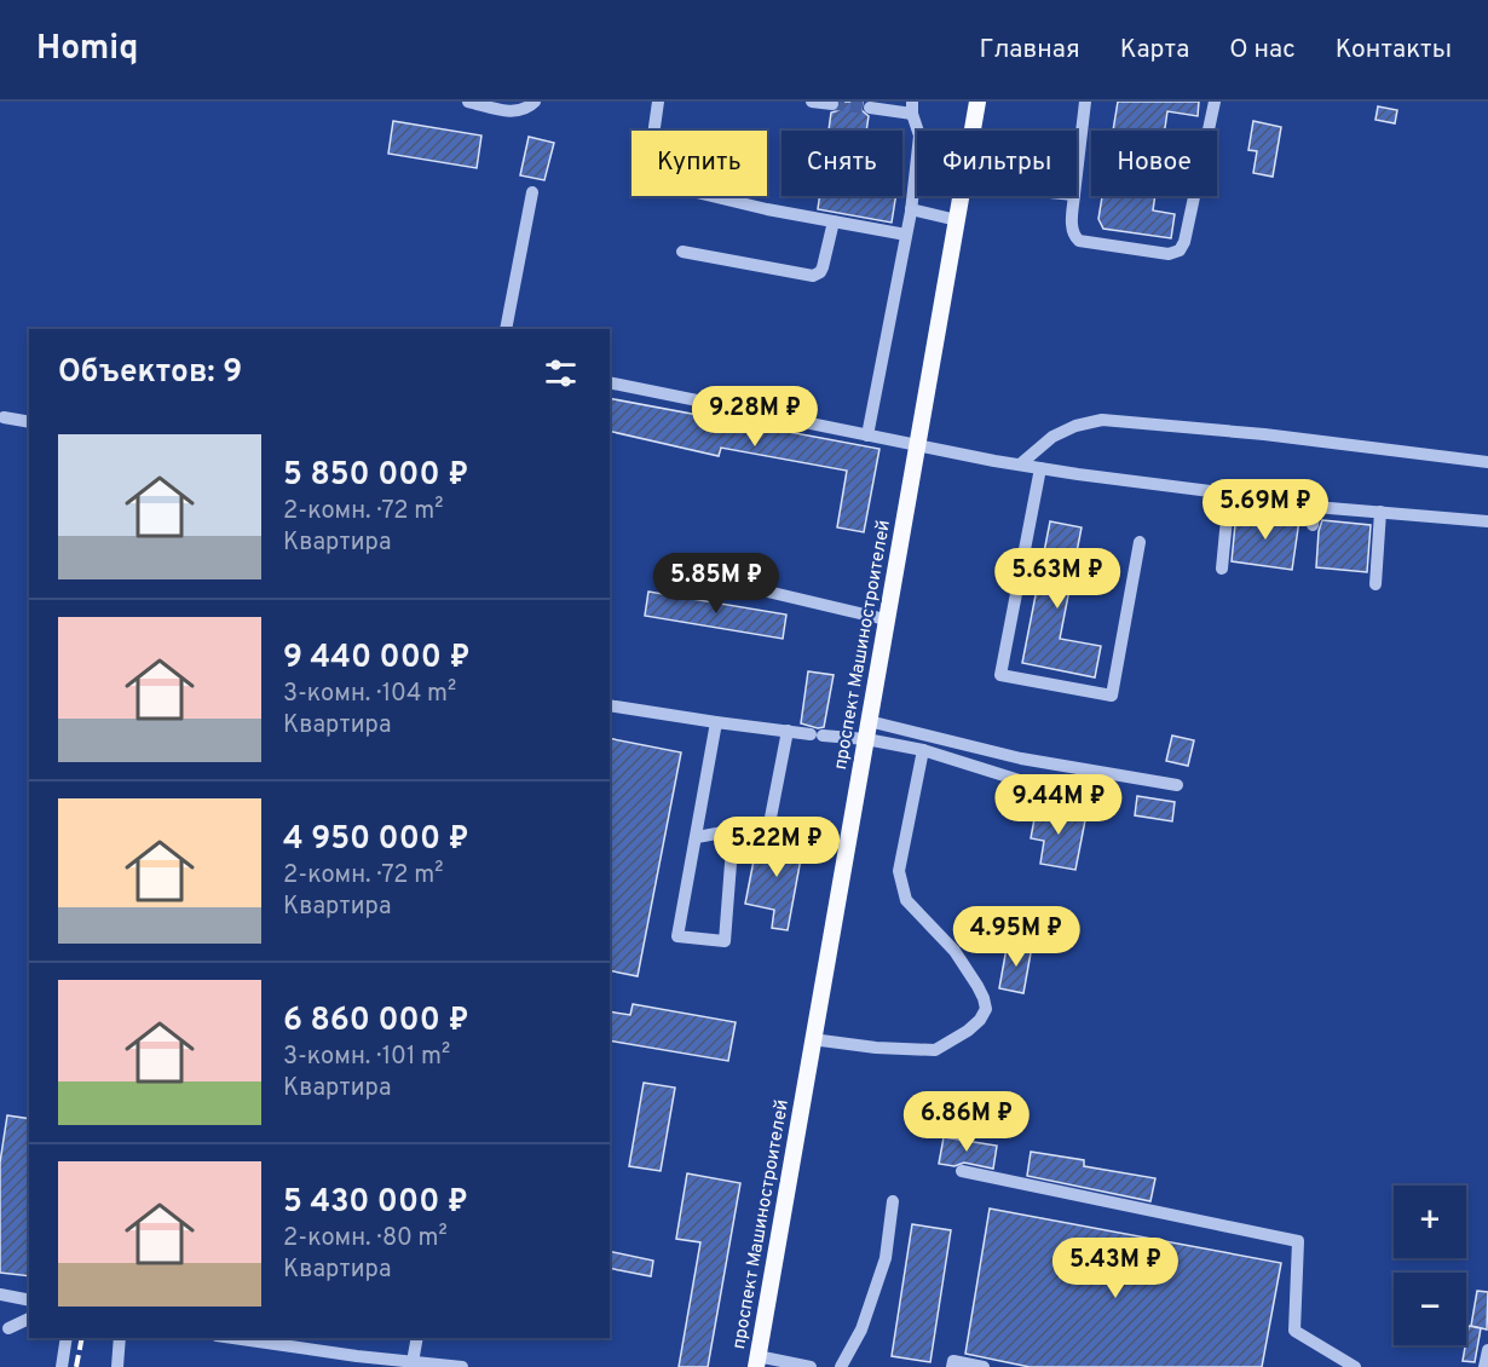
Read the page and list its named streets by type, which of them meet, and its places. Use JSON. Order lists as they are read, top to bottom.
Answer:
{
  "streets": {
    "main road": ["проспект Машиностроителей"]
  },
  "page": {
    "header": "Homiq",
    "nav": [
      "Главная",
      "Карта",
      "О нас",
      "Контакты"
    ],
    "chip": [
      "Купить",
      "Снять",
      "Фильтры",
      "Новое"
    ],
    "heading": "Объектов: 9",
    "price": [
      "9.28M ₽",
      "5.69M ₽",
      "5.63M ₽",
      "5.85M ₽",
      "9.44M ₽",
      "5.22M ₽",
      "4.95M ₽",
      "6.86M ₽",
      "5.43M ₽"
    ],
    "list": [
      {
        "name": "5 850 000 ₽",
        "note": "2-комн. · 72 m² · Квартира"
      },
      {
        "name": "9 440 000 ₽",
        "note": "3-комн. · 104 m² · Квартира"
      },
      {
        "name": "4 950 000 ₽",
        "note": "2-комн. · 72 m² · Квартира"
      },
      {
        "name": "6 860 000 ₽",
        "note": "3-комн. · 101 m² · Квартира"
      },
      {
        "name": "5 430 000 ₽",
        "note": "2-комн. · 80 m² · Квартира"
      }
    ],
    "map_buttons": ["+", "−"]
  }
}
